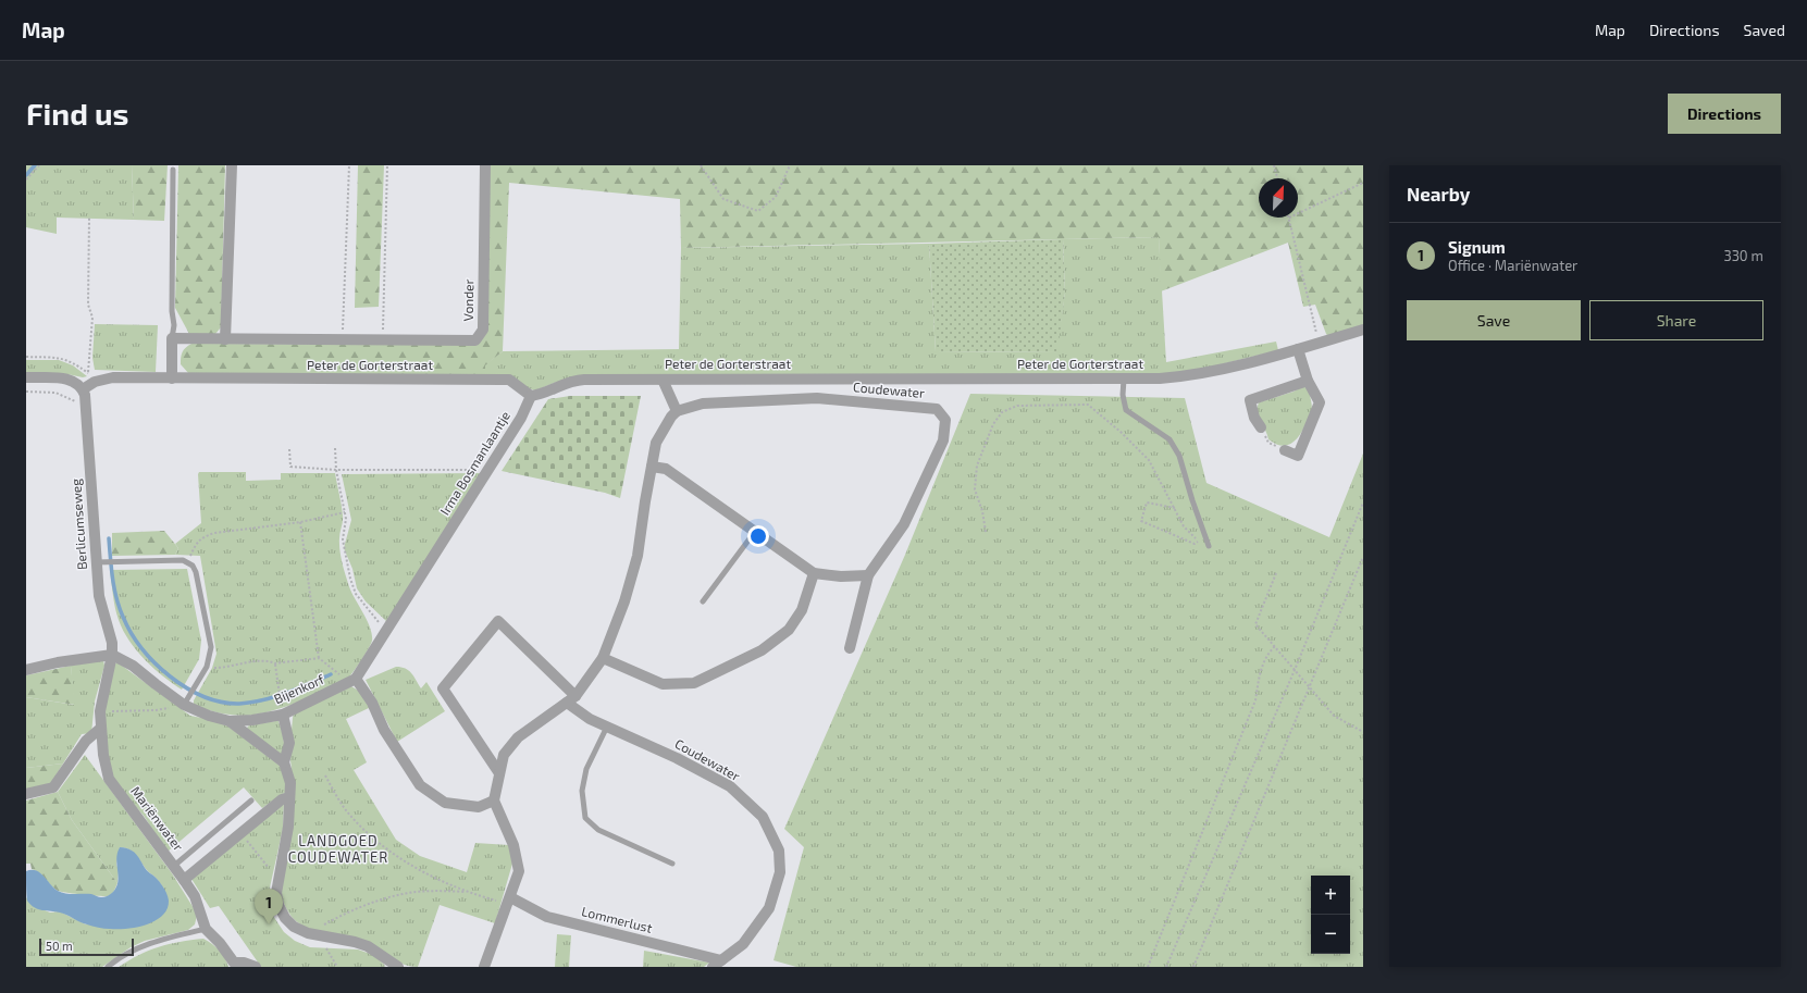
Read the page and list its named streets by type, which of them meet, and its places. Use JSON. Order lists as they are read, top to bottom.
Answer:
{
  "streets": {
    "street": [
      "Vonder",
      "Peter de Gorterstraat",
      "Coudewater",
      "Irma Bosmanlaantje",
      "Berlicumseweg",
      "Bijenkorf",
      "Mariënwater",
      "Lommerlust"
    ]
  },
  "crossings": [
    ["Peter de Gorterstraat", "Irma Bosmanlaantje"],
    ["Peter de Gorterstraat", "Berlicumseweg"],
    ["Coudewater", "Lommerlust"],
    ["Berlicumseweg", "Bijenkorf"],
    ["Berlicumseweg", "Mariënwater"],
    ["Bijenkorf", "Mariënwater"]
  ],
  "districts": ["LANDGOED COUDEWATER"],
  "scale_bar": "50 m",
  "north": "top right",
  "page": {
    "header": "Map",
    "nav": ["Map", "Directions", "Saved"],
    "buttons": [
      "Directions",
      ["Save", "Share"]
    ],
    "title": "Find us",
    "heading": "Nearby",
    "list": [
      {
        "mark": "1",
        "name": "Signum",
        "note": "Office · Mariënwater",
        "value": "330 m"
      }
    ],
    "map_buttons": ["+", "−"],
    "pins": "1",
    "scale": "50 m"
  }
}
